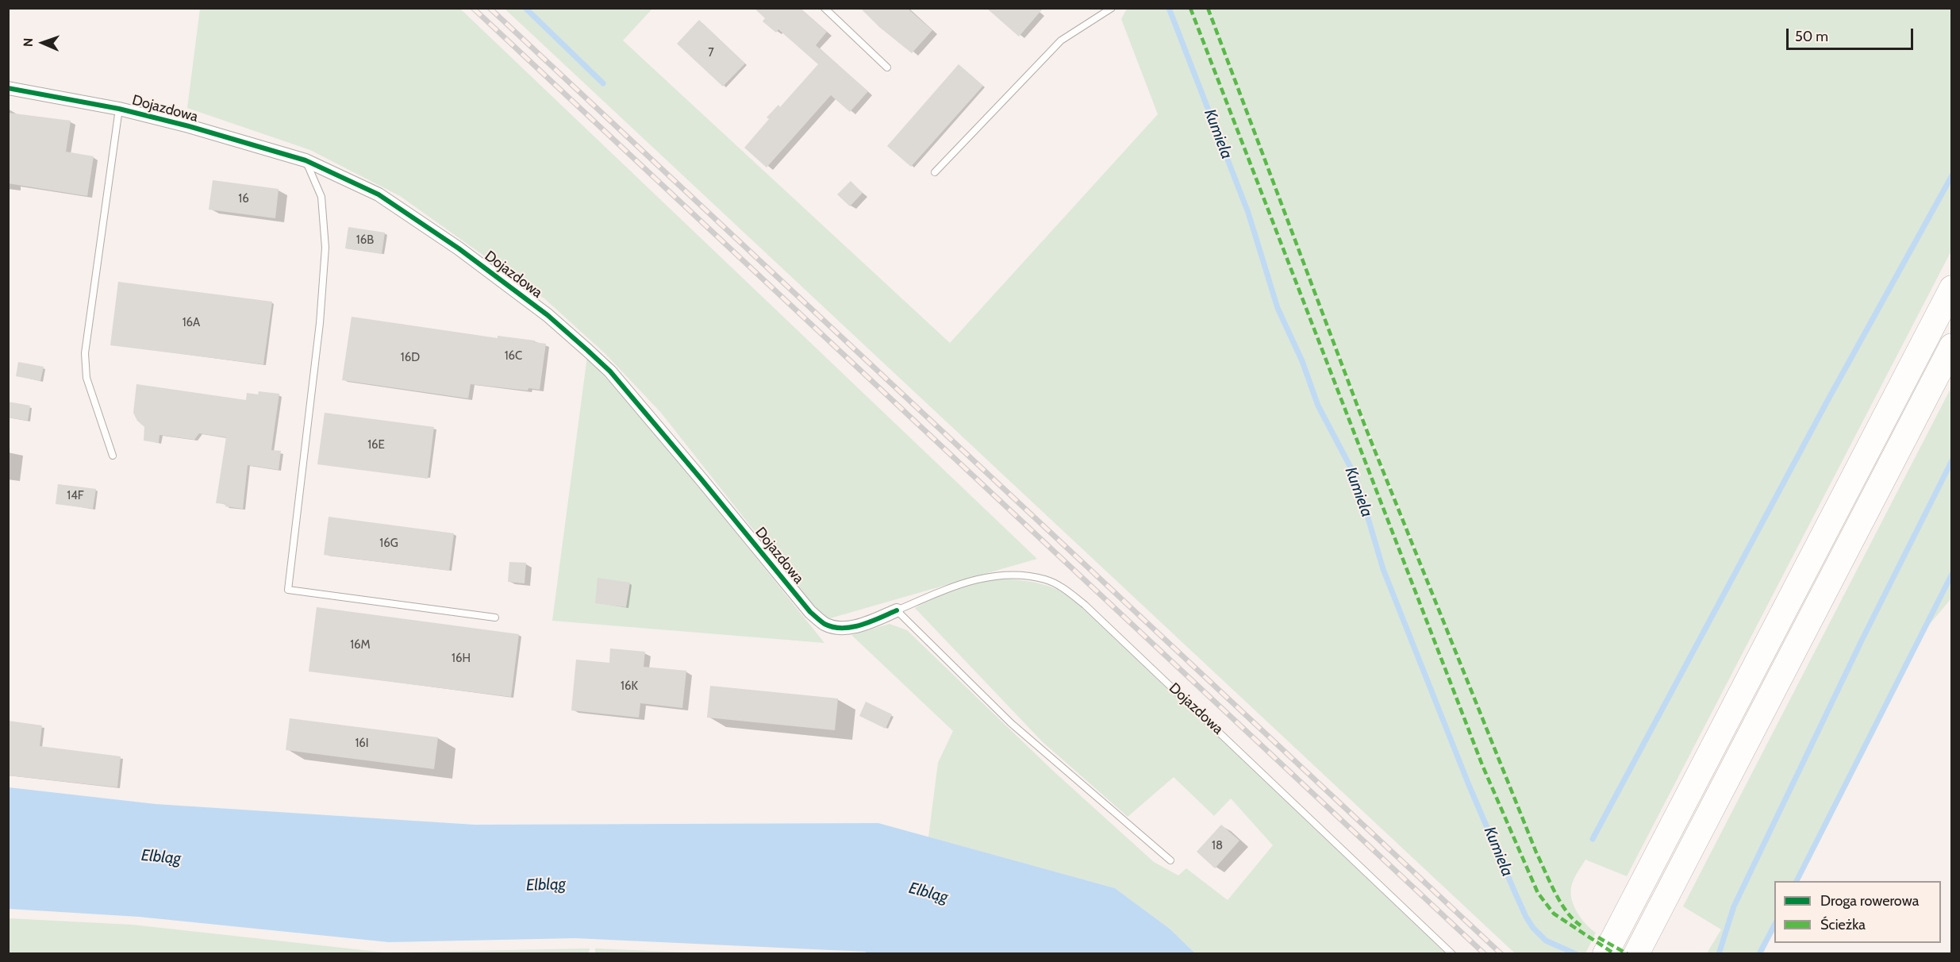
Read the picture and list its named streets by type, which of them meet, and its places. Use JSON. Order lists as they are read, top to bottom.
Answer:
{
  "streets": {
    "street": ["Dojazdowa"]
  },
  "water": ["Kumiela", "Elbląg"],
  "house_numbers": [
    "7",
    "16",
    "16B",
    "16A",
    "16C",
    "16D",
    "16E",
    "14F",
    "16G",
    "16M",
    "16H",
    "16K",
    "16I",
    "18"
  ],
  "legend": ["Droga rowerowa", "Ścieżka"],
  "scale_bar": "50 m",
  "north": "left"
}
